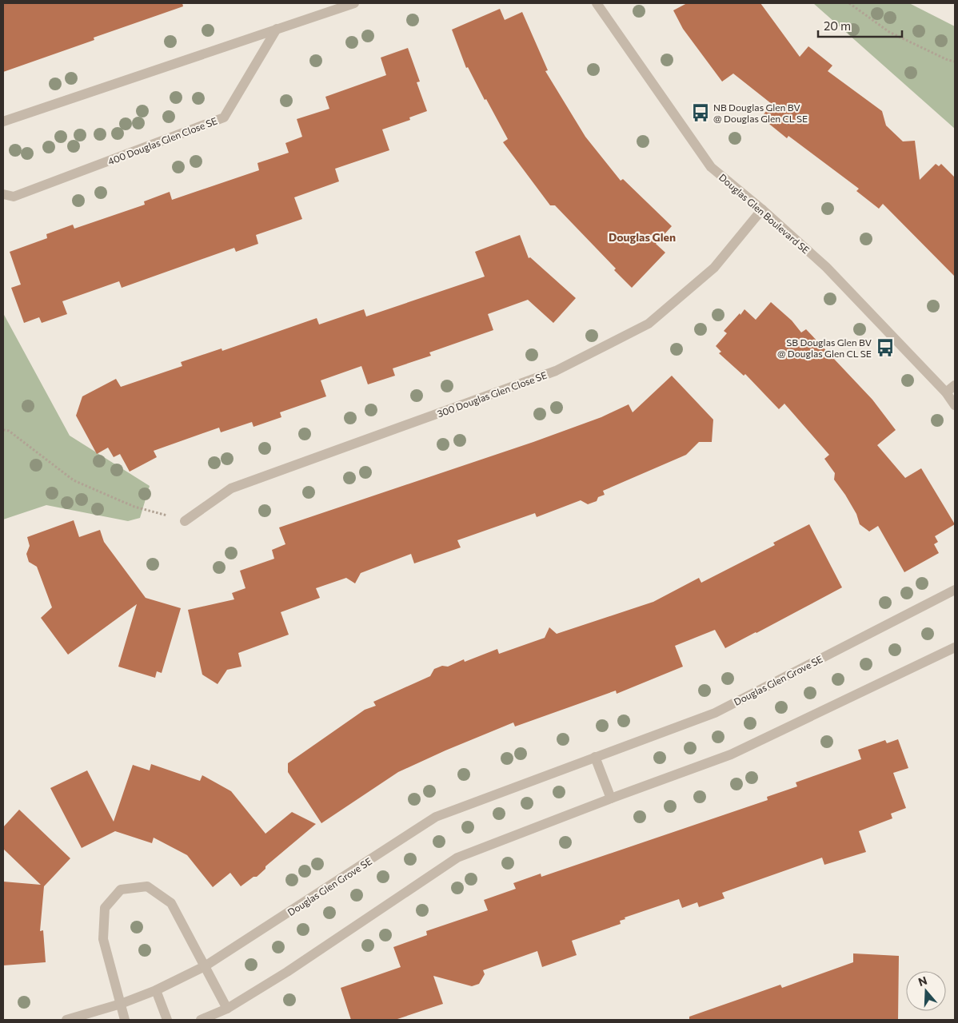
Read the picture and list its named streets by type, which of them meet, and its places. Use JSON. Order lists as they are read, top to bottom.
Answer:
{
  "streets": {
    "street": [
      "400 Douglas Glen Close SE",
      "Douglas Glen Boulevard SE",
      "300 Douglas Glen Close SE",
      "Douglas Glen Grove SE"
    ]
  },
  "crossings": [
    ["Douglas Glen Boulevard SE", "300 Douglas Glen Close SE"]
  ],
  "districts": ["Douglas Glen"],
  "places": {
    "bus stop": ["NB Douglas Glen BV @ Douglas Glen CL SE", "SB Douglas Glen BV @ Douglas Glen CL SE"]
  },
  "scale_bar": "20 m",
  "north": "top"
}
